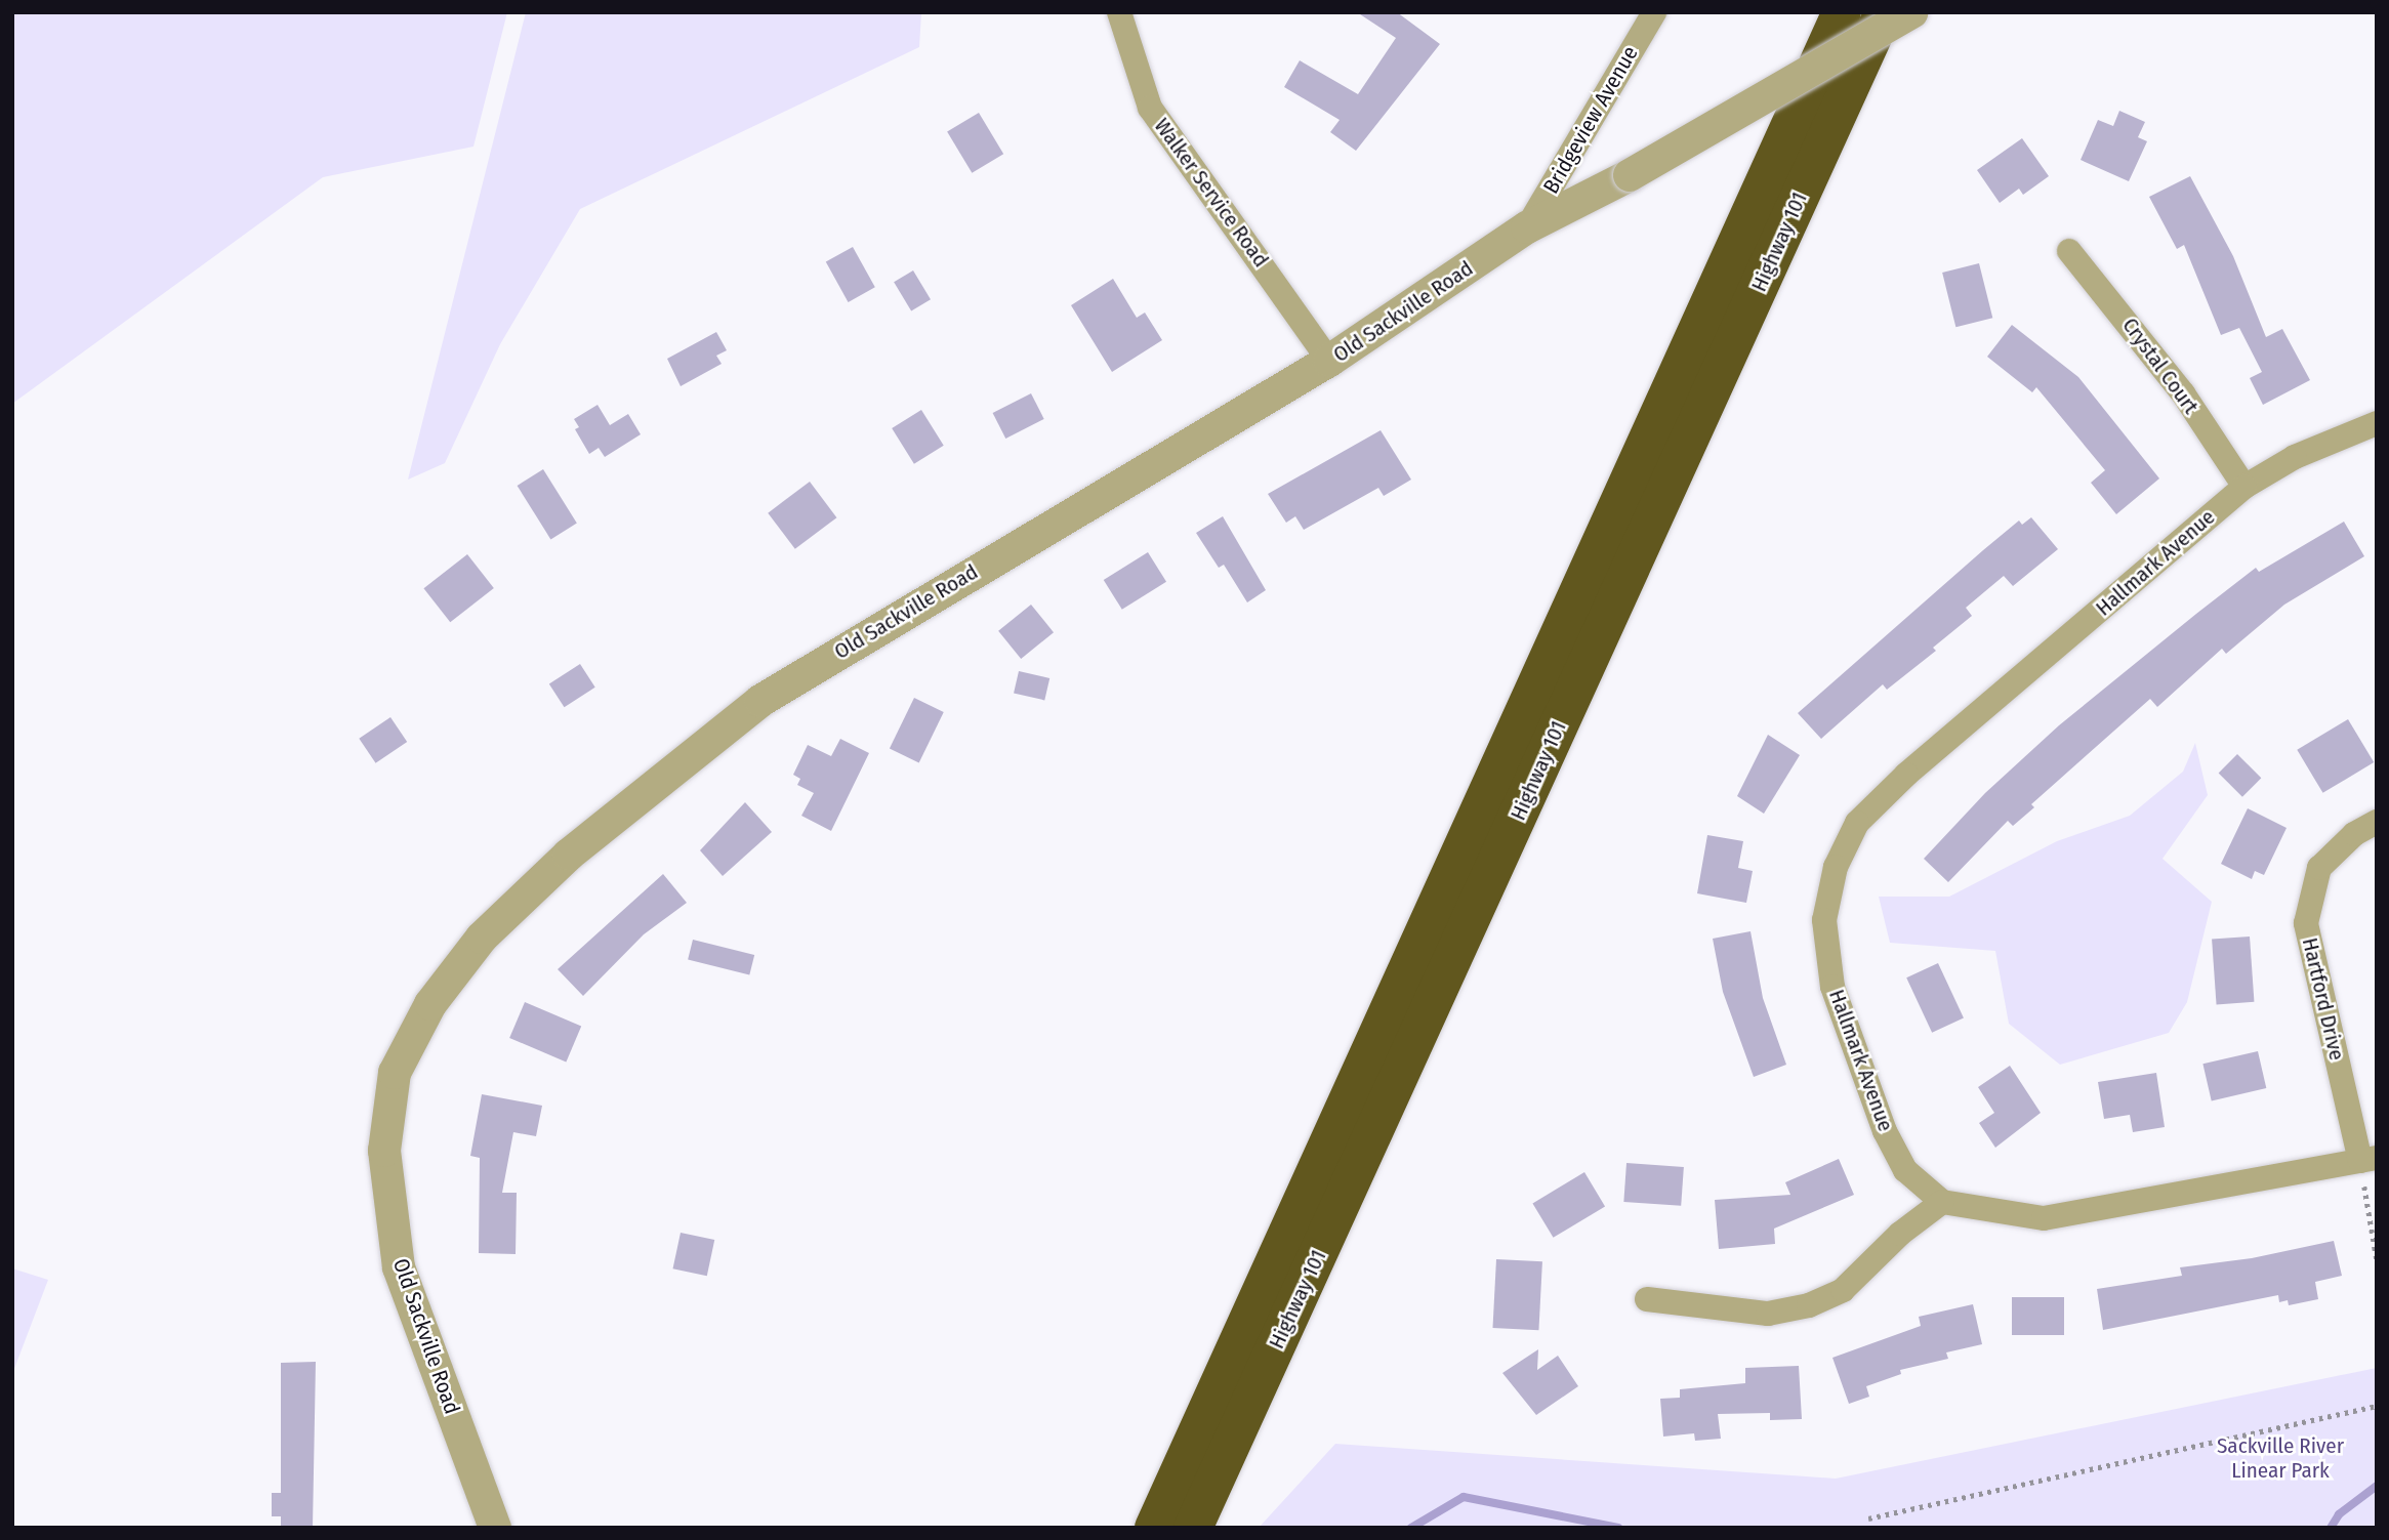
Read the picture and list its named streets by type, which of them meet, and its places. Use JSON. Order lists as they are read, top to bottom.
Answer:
{
  "streets": {
    "highway": ["Highway 101"],
    "street": [
      "Bridgeview Avenue",
      "Walker Service Road",
      "Old Sackville Road",
      "Crystal Court",
      "Hallmark Avenue",
      "Hartford Drive"
    ]
  },
  "crossings": [
    ["Bridgeview Avenue", "Old Sackville Road"],
    ["Walker Service Road", "Old Sackville Road"],
    ["Crystal Court", "Hallmark Avenue"]
  ],
  "parks": ["Sackville River Linear Park"]
}
